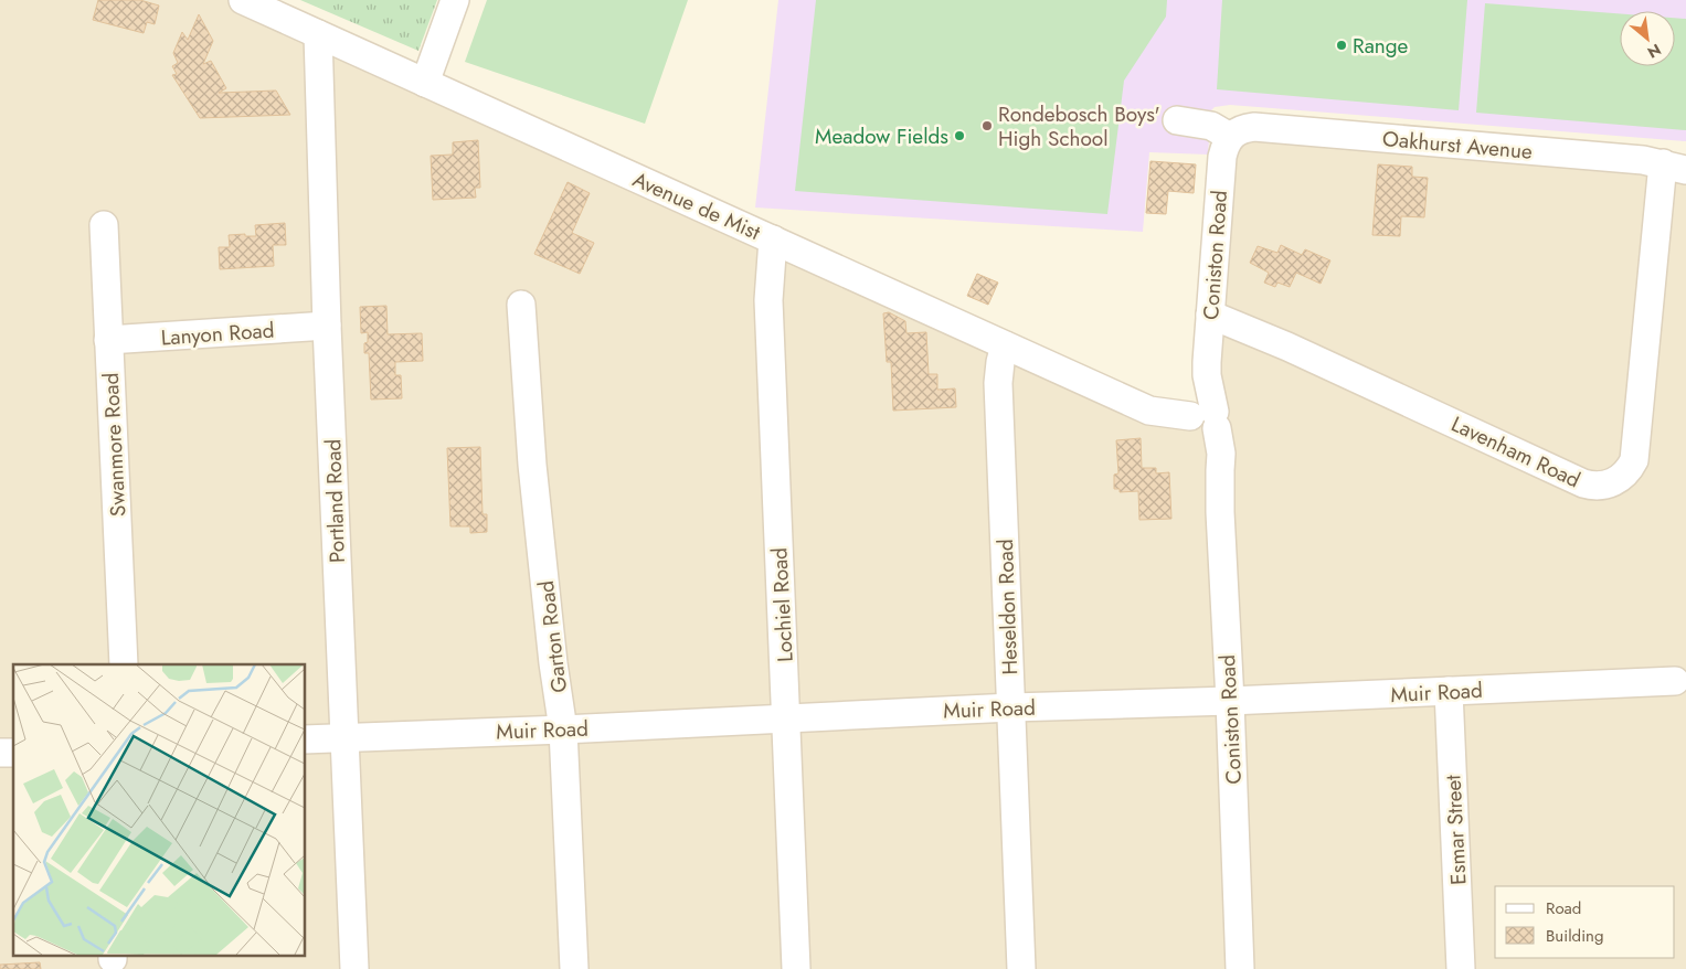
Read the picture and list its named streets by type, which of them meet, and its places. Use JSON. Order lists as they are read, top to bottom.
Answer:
{
  "streets": {
    "street": [
      "Oakhurst Avenue",
      "Avenue de Mist",
      "Coniston Road",
      "Lanyon Road",
      "Swanmore Road",
      "Lavenham Road",
      "Portland Road",
      "Lochiel Road",
      "Heseldon Road",
      "Garton Road",
      "Muir Road",
      "Esmar Street"
    ]
  },
  "crossings": [
    ["Oakhurst Avenue", "Coniston Road"],
    ["Oakhurst Avenue", "Lavenham Road"],
    ["Avenue de Mist", "Coniston Road"],
    ["Avenue de Mist", "Portland Road"],
    ["Avenue de Mist", "Lochiel Road"],
    ["Avenue de Mist", "Heseldon Road"],
    ["Coniston Road", "Lavenham Road"],
    ["Coniston Road", "Muir Road"],
    ["Lanyon Road", "Swanmore Road"],
    ["Lanyon Road", "Portland Road"],
    ["Portland Road", "Muir Road"],
    ["Lochiel Road", "Muir Road"],
    ["Heseldon Road", "Muir Road"],
    ["Garton Road", "Muir Road"],
    ["Muir Road", "Esmar Street"]
  ],
  "places": ["Range", "Rondebosch Boys' High School", "Meadow Fields"],
  "legend": ["Road", "Building"],
  "north": "bottom right"
}
